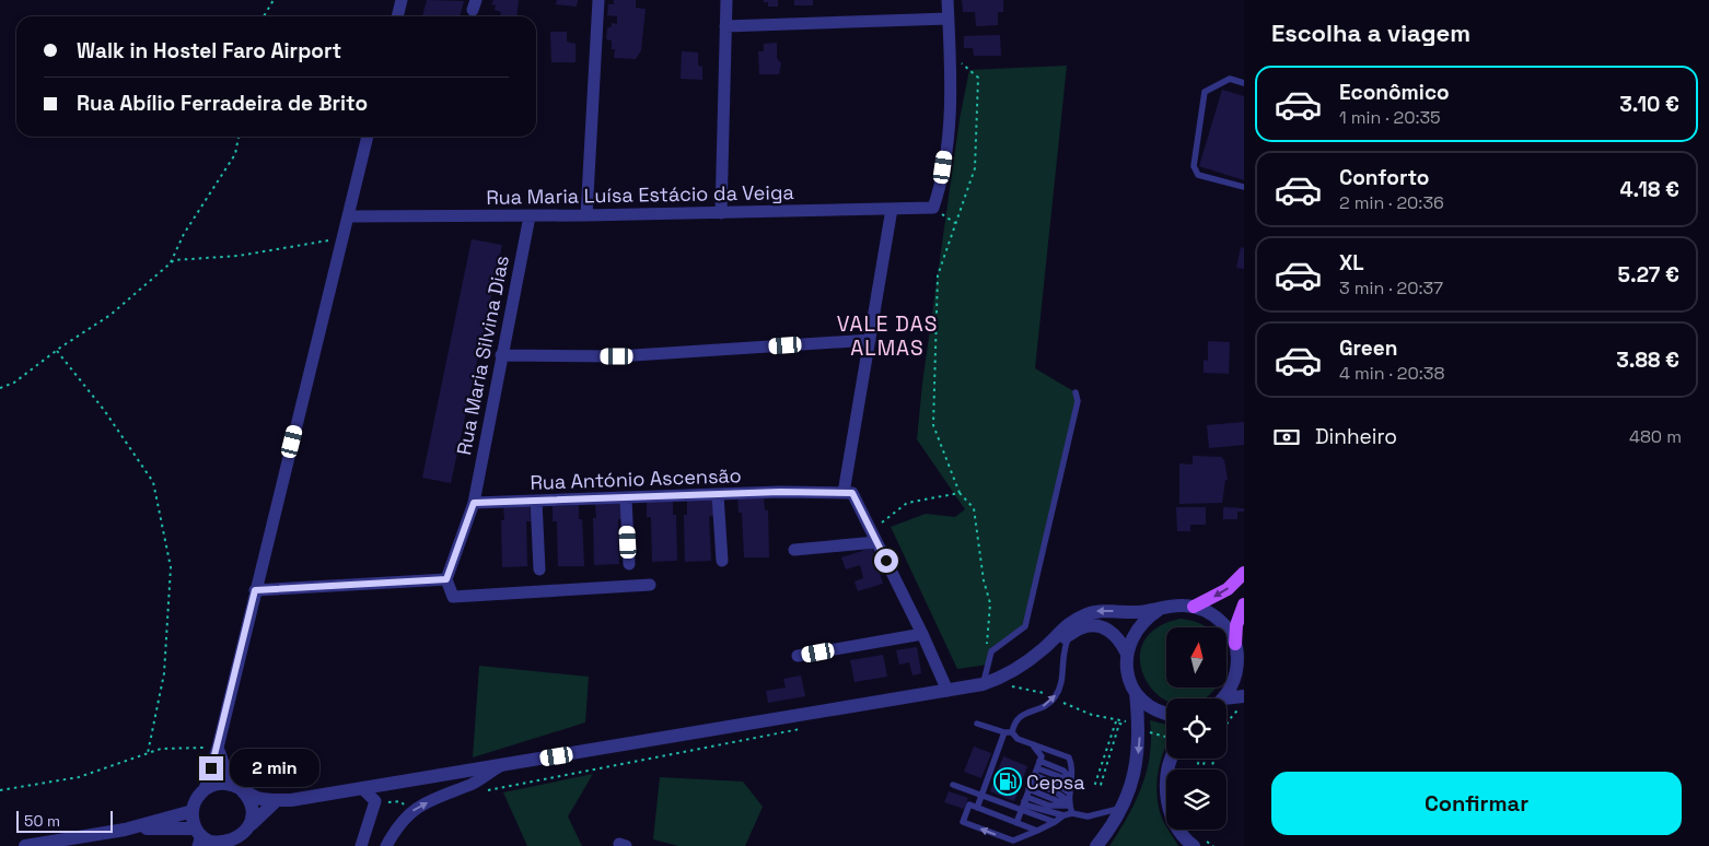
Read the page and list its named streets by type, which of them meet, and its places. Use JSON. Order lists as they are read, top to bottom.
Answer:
{
  "streets": {
    "street": ["Rua Maria Luísa Estácio da Veiga", "Rua Maria Silvina Dias", "Rua António Ascensão"]
  },
  "crossings": [
    ["Rua Maria Luísa Estácio da Veiga", "Rua Maria Silvina Dias"],
    ["Rua Maria Silvina Dias", "Rua António Ascensão"]
  ],
  "districts": ["VALE DAS ALMAS"],
  "places": {
    "fuel station": ["Cepsa"]
  },
  "scale_bar": "50 m",
  "north": "top",
  "page": {
    "heading": "Escolha a viagem",
    "banner": ["Walk in Hostel Faro Airport", "Rua Abílio Ferradeira de Brito"],
    "list": [
      {
        "name": "Econômico",
        "note": "1 min · 20:35",
        "value": "3.10 €"
      },
      {
        "name": "Conforto",
        "note": "2 min · 20:36",
        "value": "4.18 €"
      },
      {
        "name": "XL",
        "note": "3 min · 20:37",
        "value": "5.27 €"
      },
      {
        "name": "Green",
        "note": "4 min · 20:38",
        "value": "3.88 €"
      }
    ],
    "pay": ["Dinheiro", "480 m"],
    "bubble": "2 min",
    "buttons": "Confirmar",
    "scale": "50 m"
  }
}
